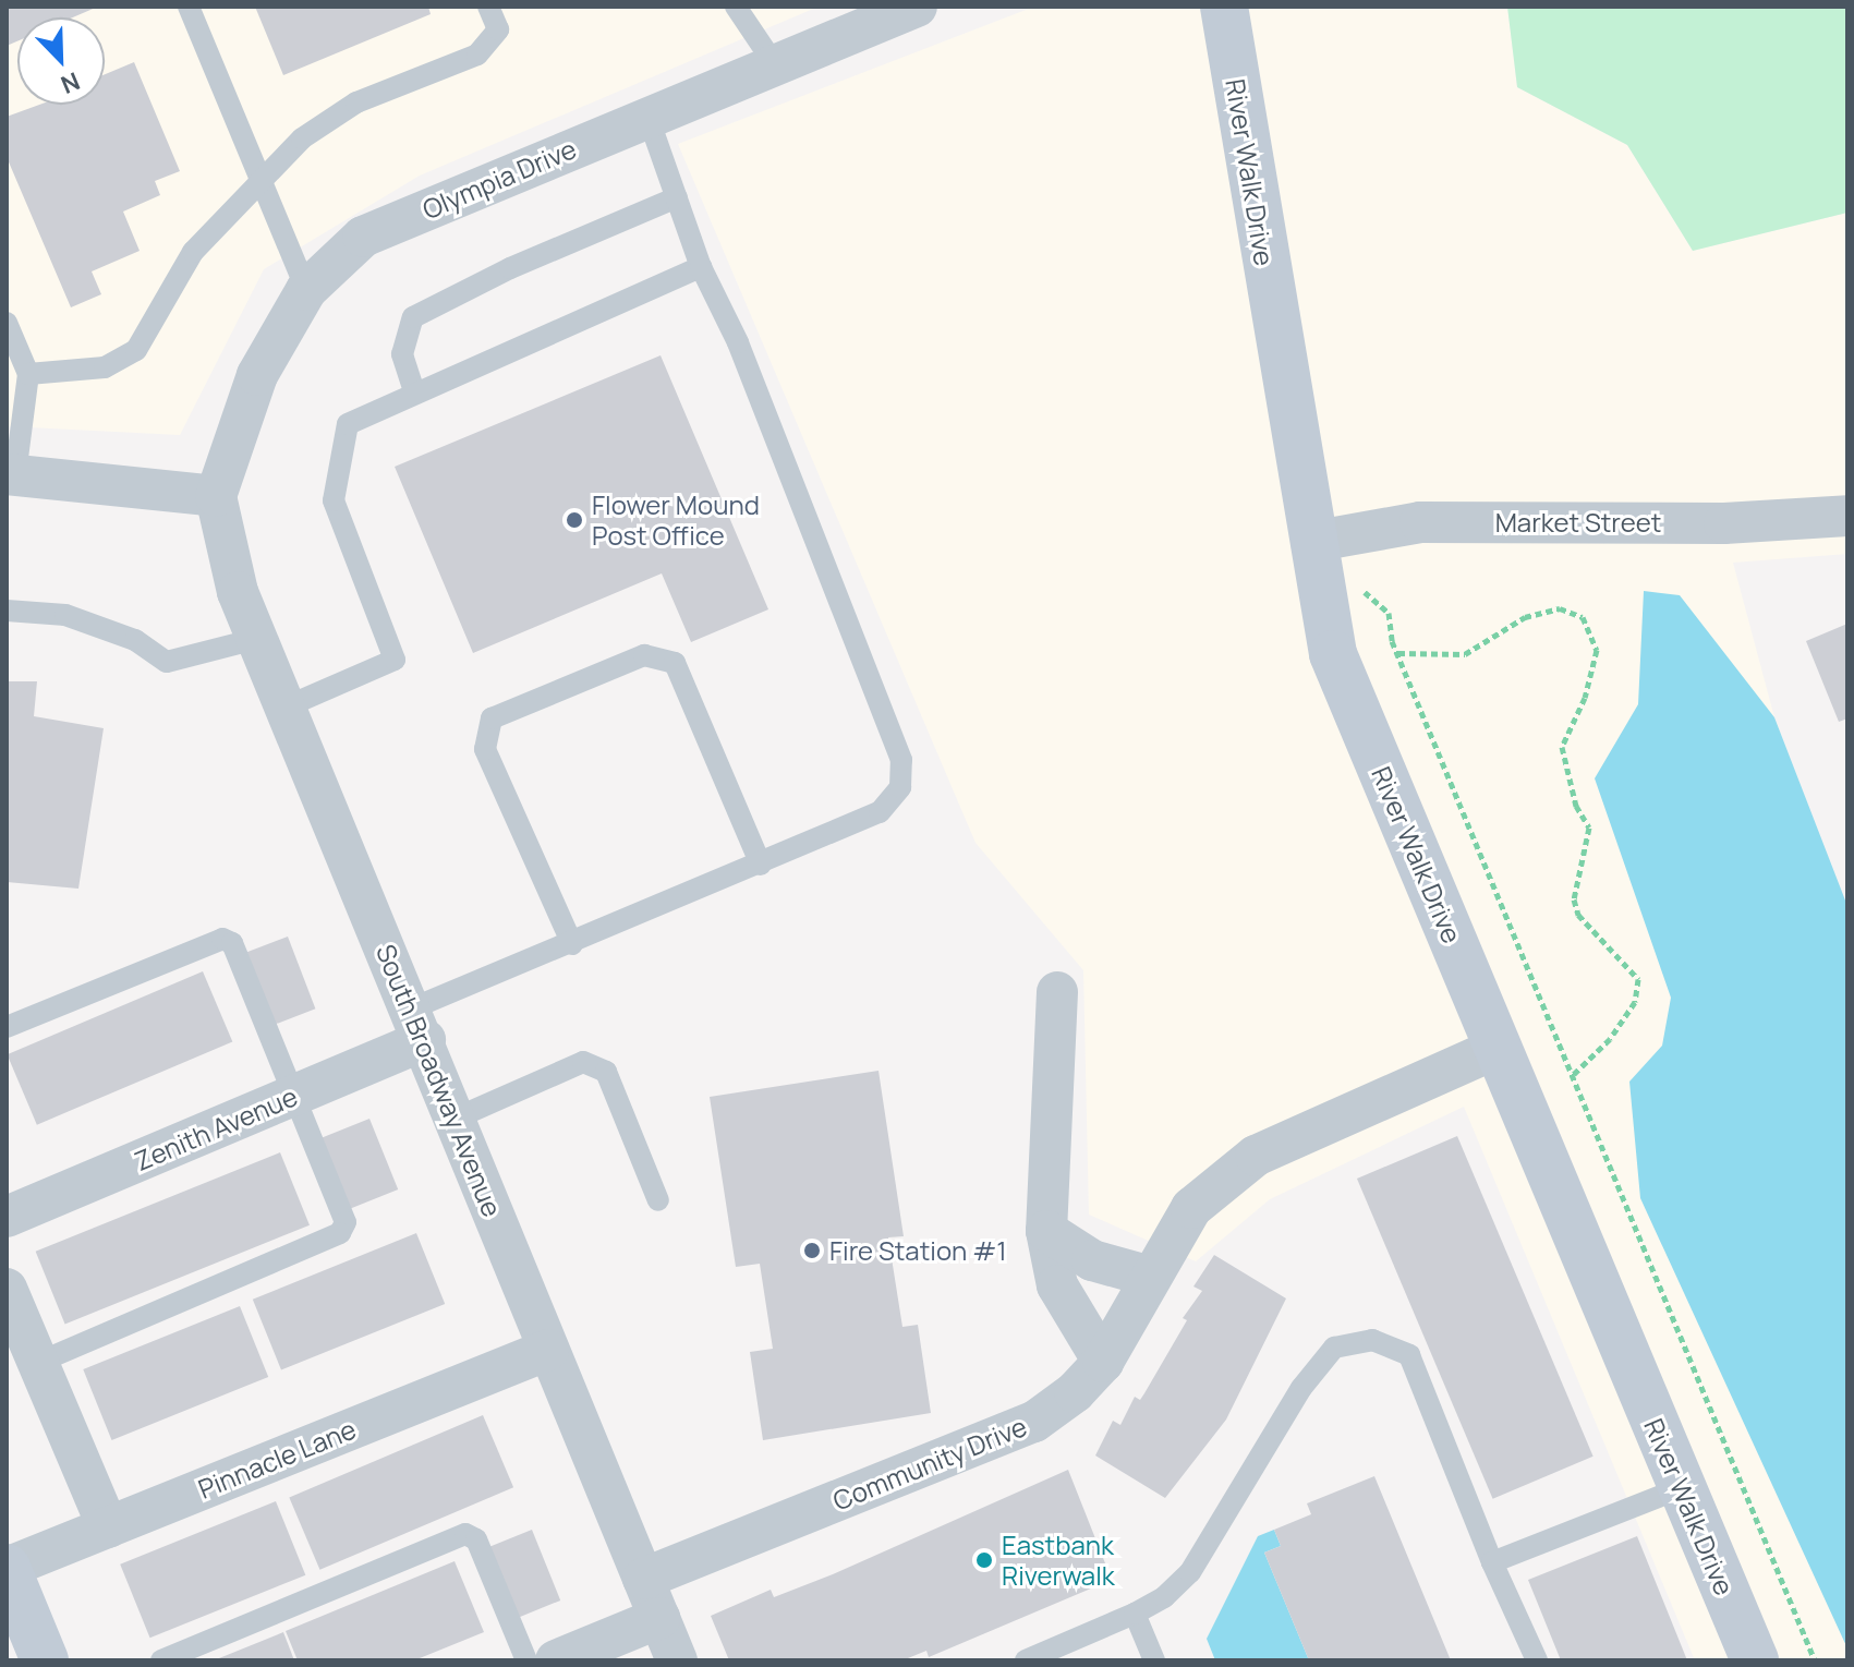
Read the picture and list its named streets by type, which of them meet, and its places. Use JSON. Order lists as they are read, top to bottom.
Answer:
{
  "streets": {
    "street": [
      "River Walk Drive",
      "Olympia Drive",
      "Market Street",
      "South Broadway Avenue",
      "Zenith Avenue",
      "Pinnacle Lane",
      "Community Drive"
    ]
  },
  "crossings": [
    ["River Walk Drive", "Market Street"],
    ["River Walk Drive", "Community Drive"],
    ["Olympia Drive", "South Broadway Avenue"],
    ["South Broadway Avenue", "Zenith Avenue"],
    ["South Broadway Avenue", "Pinnacle Lane"],
    ["South Broadway Avenue", "Community Drive"]
  ],
  "places": ["Flower Mound Post Office", "Fire Station #1", "Eastbank Riverwalk"],
  "north": "bottom right"
}
